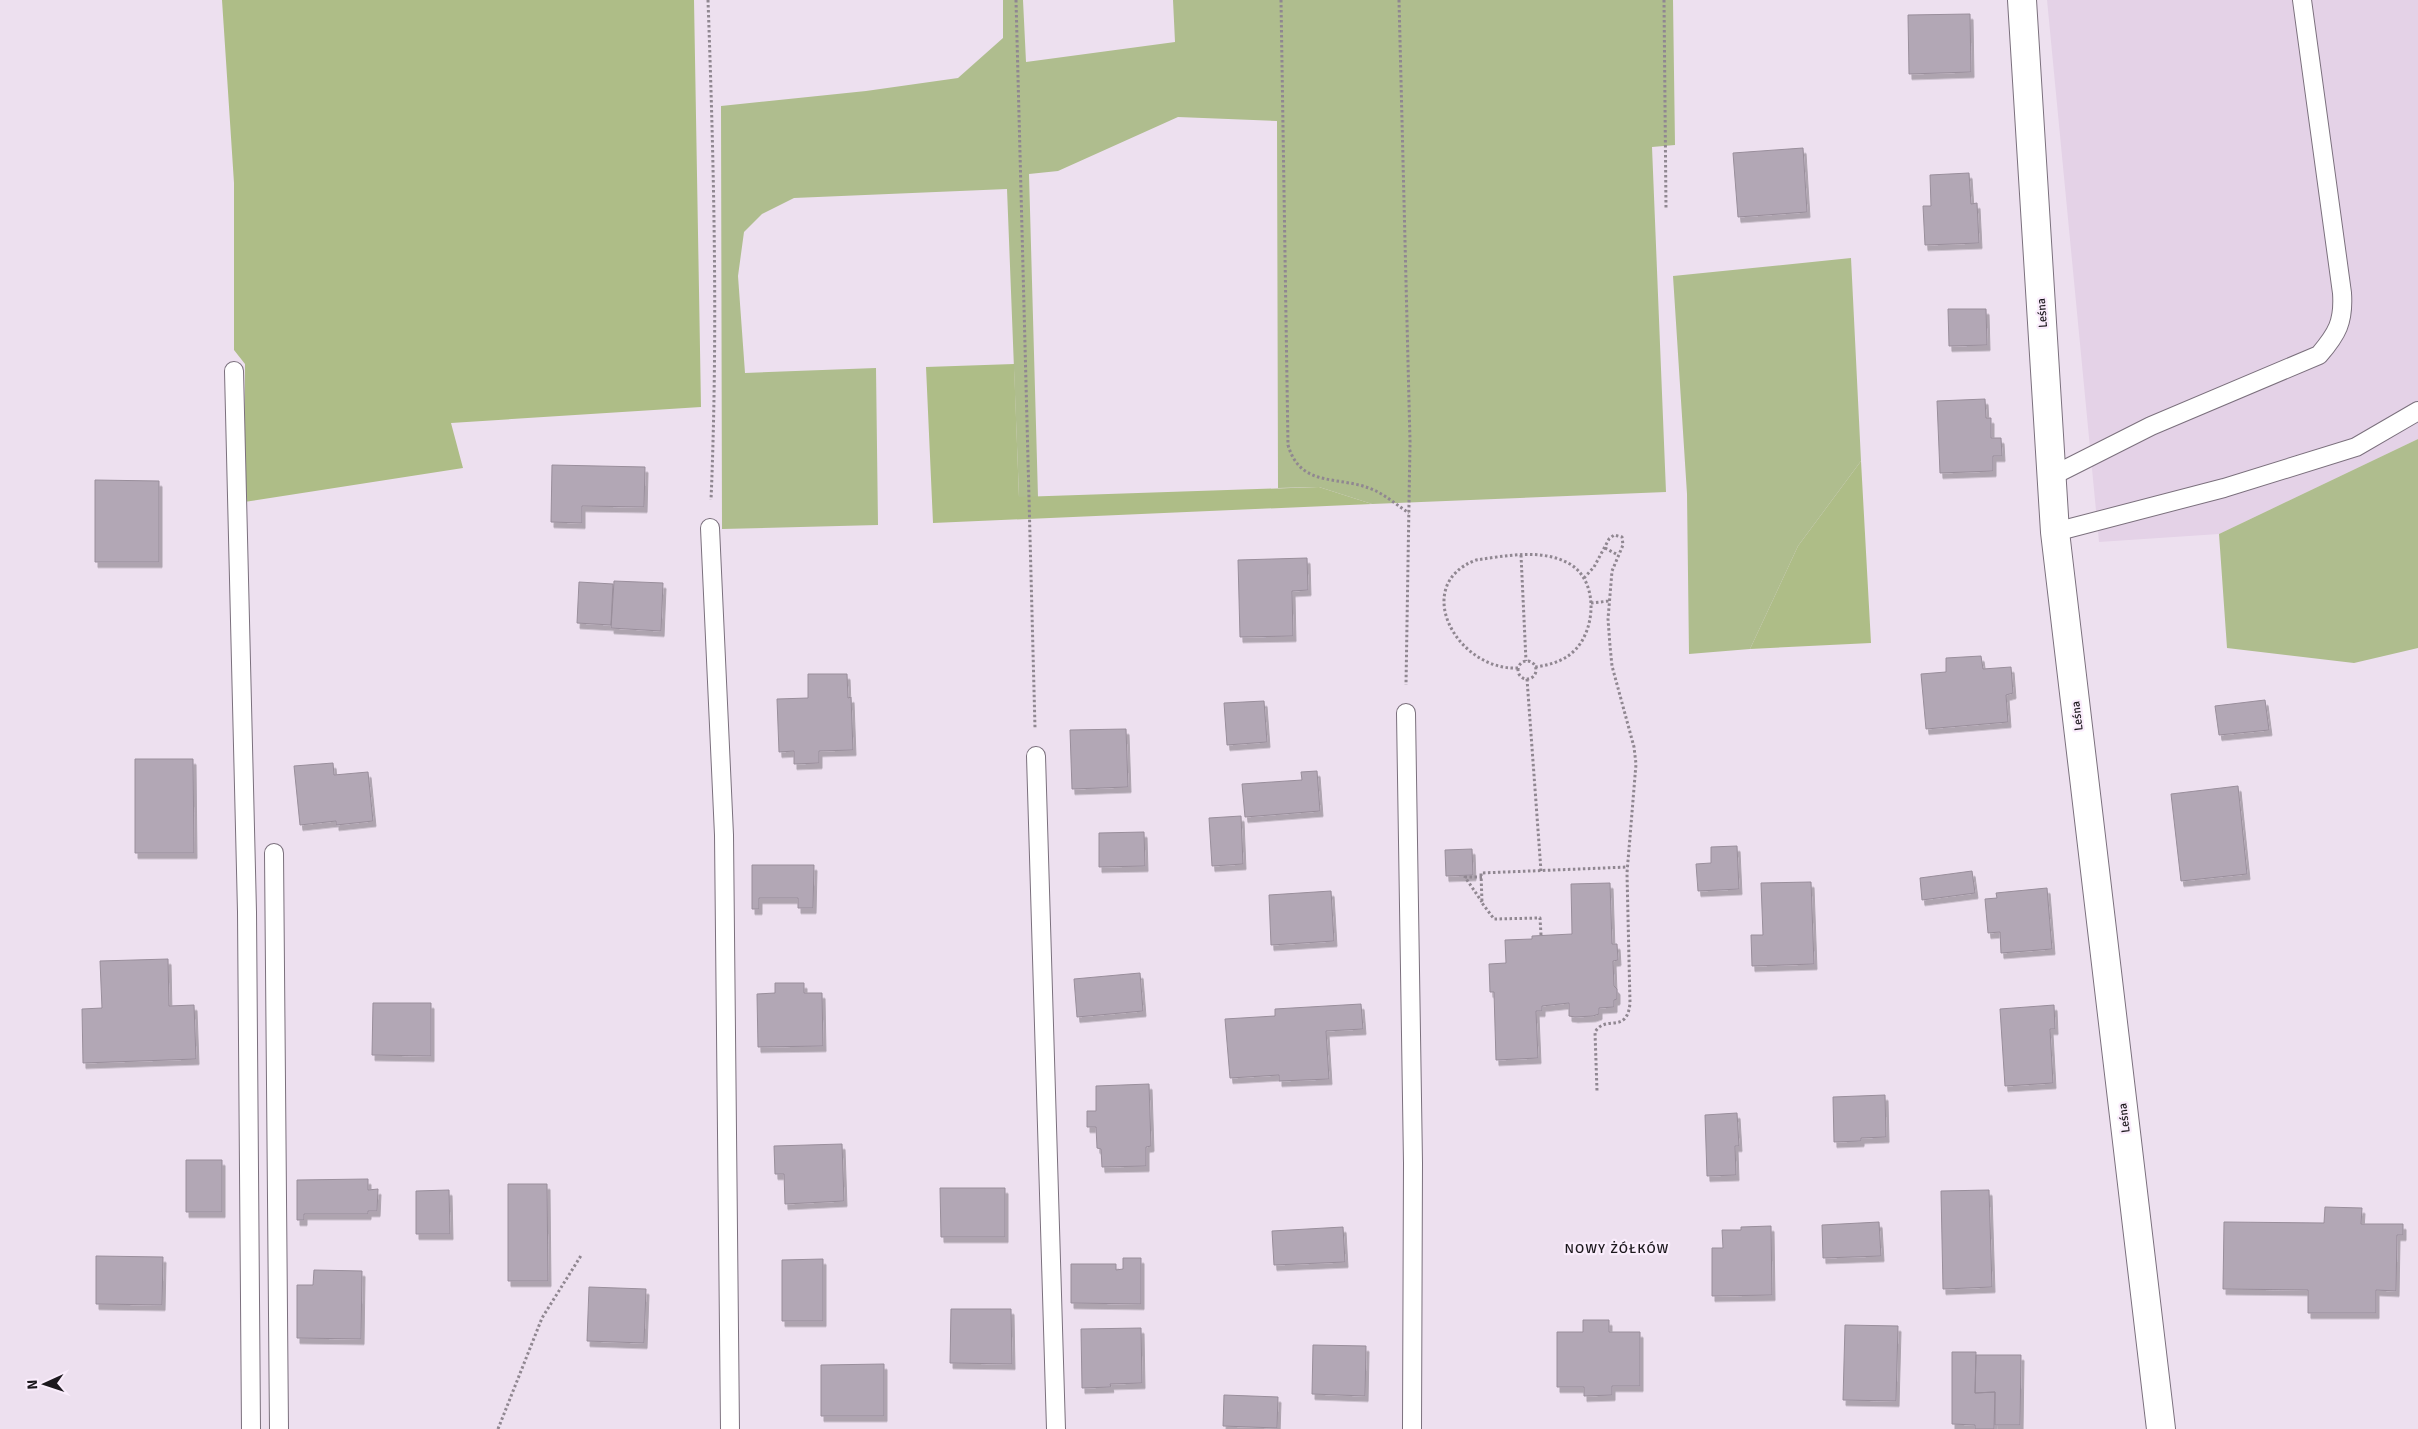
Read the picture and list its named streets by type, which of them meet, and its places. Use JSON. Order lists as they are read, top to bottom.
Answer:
{
  "streets": {
    "street": ["Leśna"]
  },
  "districts": ["NOWY ŻÓŁKÓW"],
  "north": "left"
}
